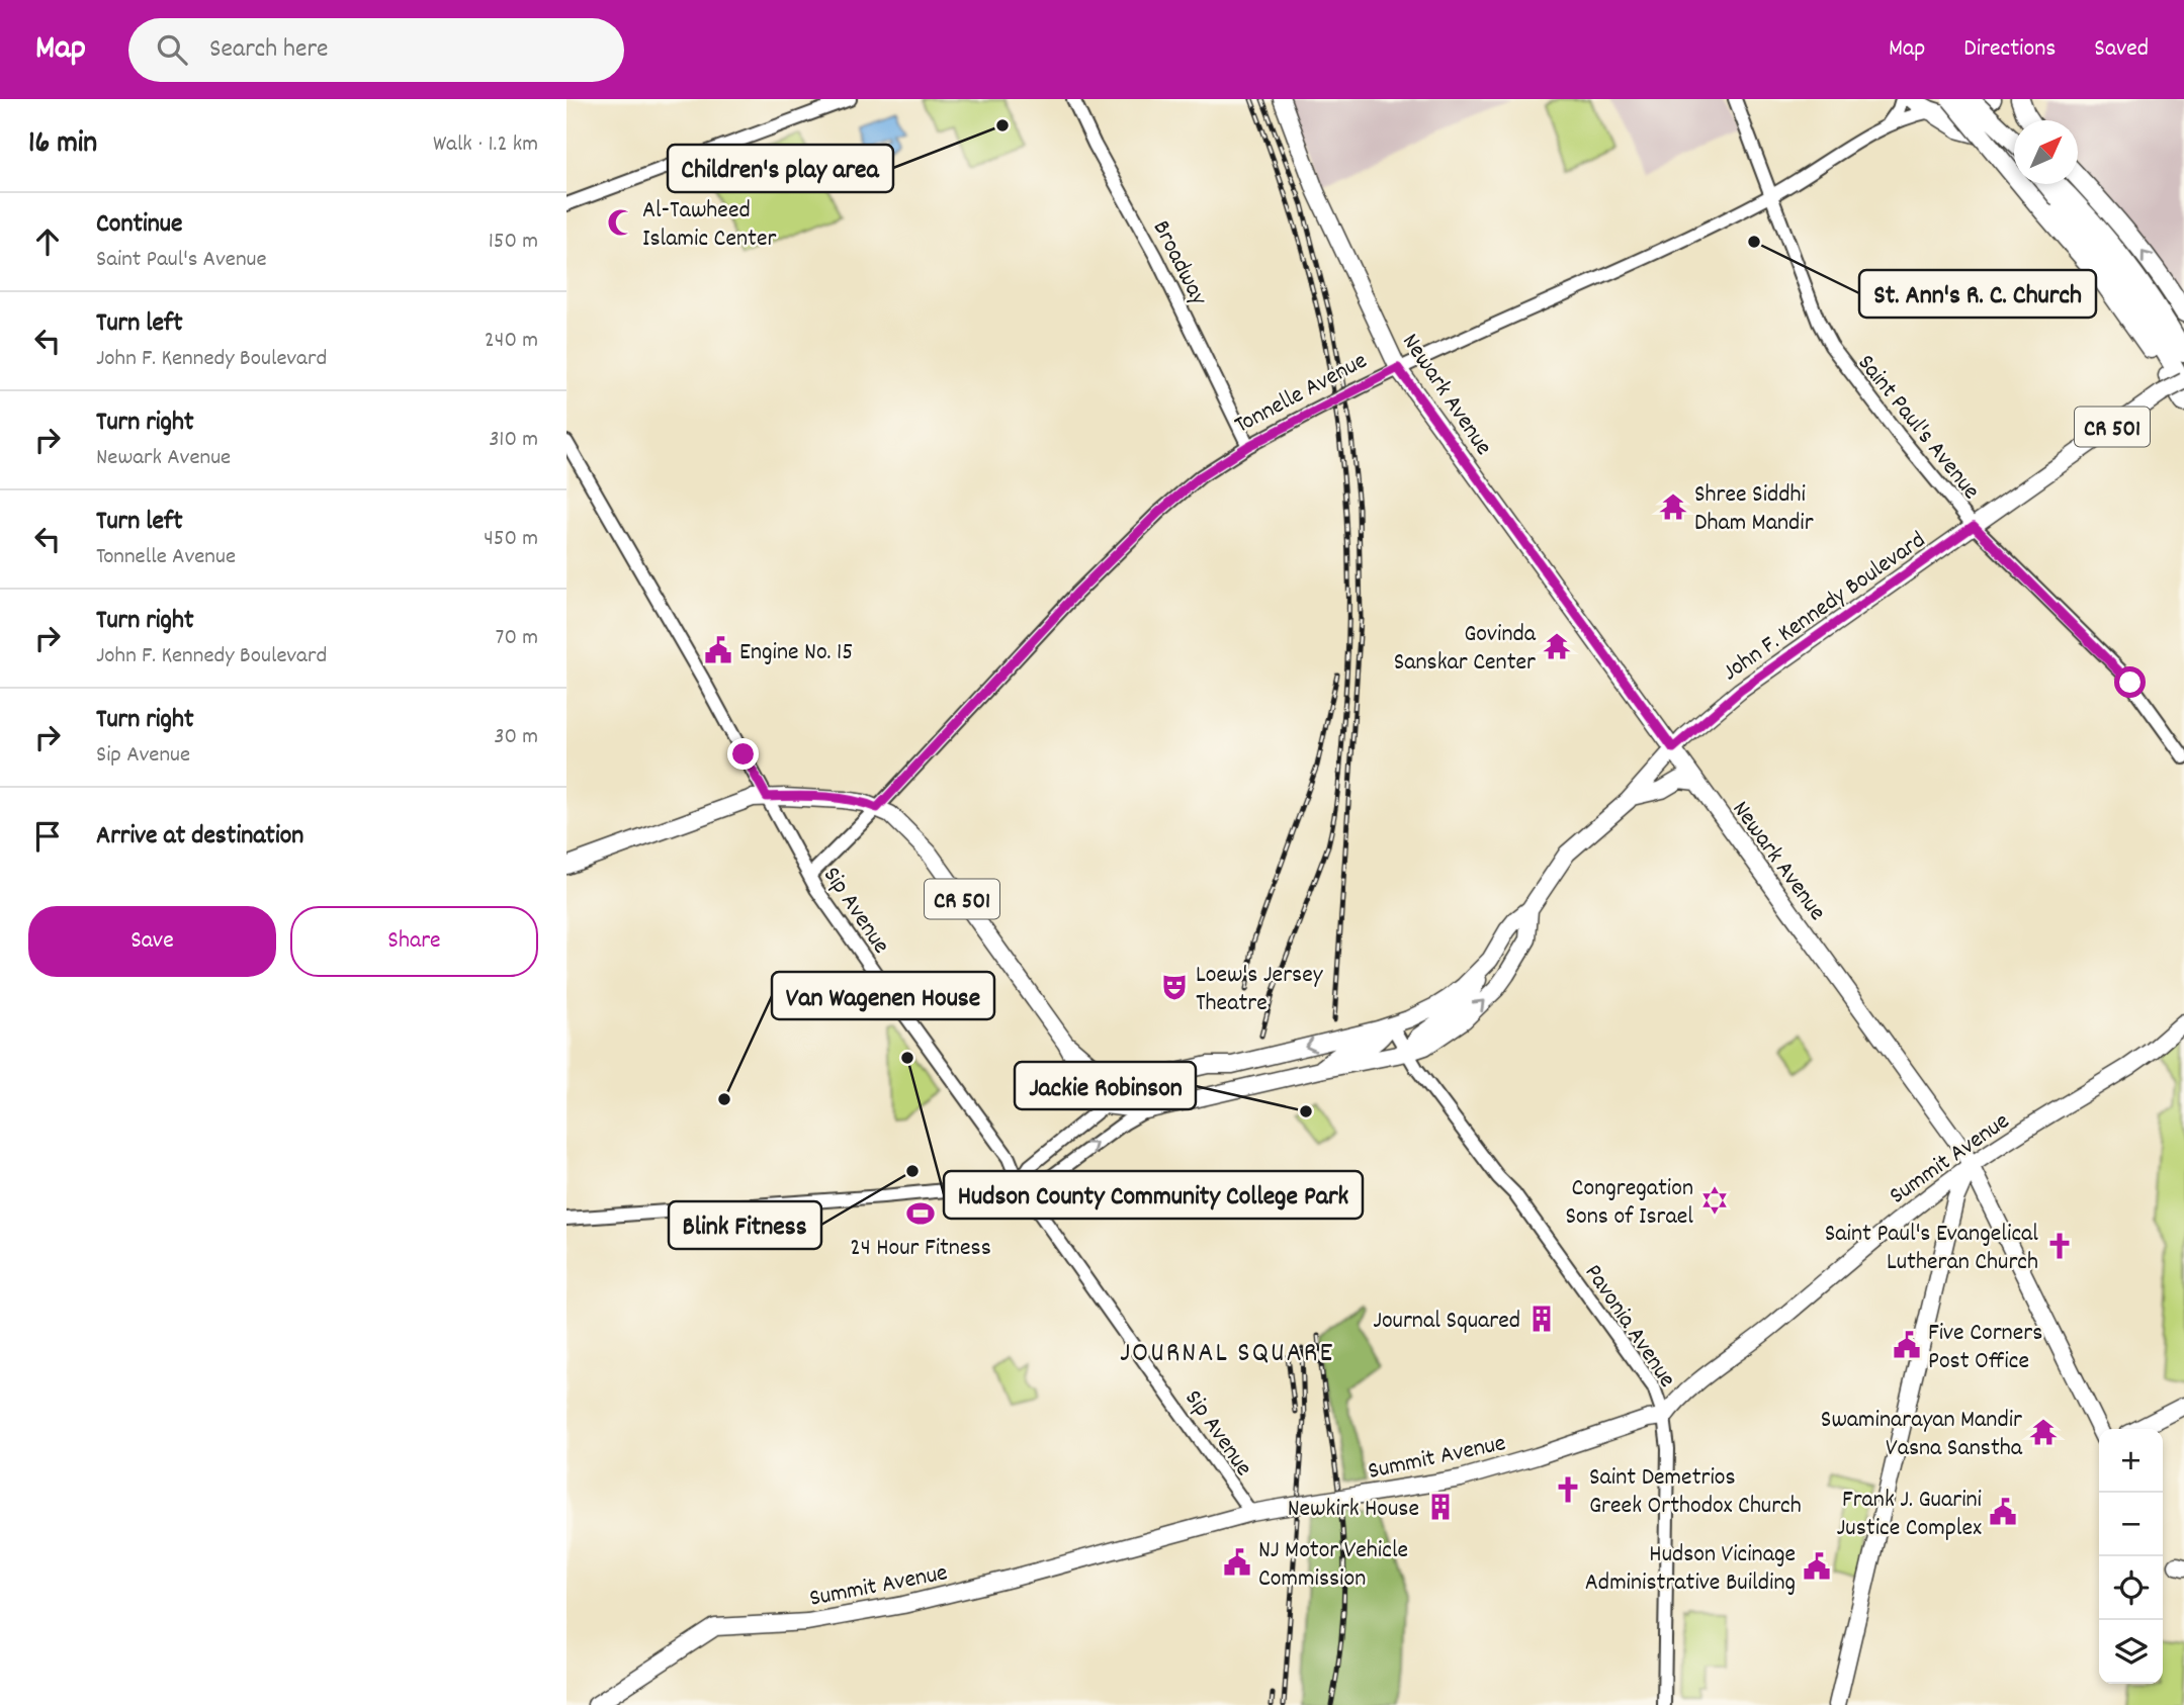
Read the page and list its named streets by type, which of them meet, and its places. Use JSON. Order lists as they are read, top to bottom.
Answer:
{
  "streets": {
    "highway": ["Tonnelle Avenue"],
    "main road": [
      "Newark Avenue",
      "CR 501",
      "John F. Kennedy Boulevard",
      "Summit Avenue"
    ],
    "street": [
      "Broadway",
      "Saint Paul's Avenue",
      "Sip Avenue",
      "Pavonia Avenue"
    ]
  },
  "crossings": [
    ["Broadway", "Tonnelle Avenue"],
    ["Tonnelle Avenue", "Newark Avenue"],
    ["Tonnelle Avenue", "Saint Paul's Avenue"],
    ["Tonnelle Avenue", "John F. Kennedy Boulevard"],
    ["Tonnelle Avenue", "Sip Avenue"],
    ["Newark Avenue", "John F. Kennedy Boulevard"],
    ["Newark Avenue", "Summit Avenue"],
    ["Saint Paul's Avenue", "John F. Kennedy Boulevard"],
    ["John F. Kennedy Boulevard", "Sip Avenue"],
    ["John F. Kennedy Boulevard", "Pavonia Avenue"],
    ["Sip Avenue", "Summit Avenue"],
    ["Summit Avenue", "Pavonia Avenue"]
  ],
  "districts": ["JOURNAL SQUARE"],
  "places": {
    "other": [
      "Children's play area",
      "St. Ann's R. C. Church",
      "Hudson County Community College Park",
      "Van Wagenen House",
      "Jackie Robinson",
      "Blink Fitness"
    ],
    "mosque": ["Al-Tawheed Islamic Center"],
    "temple": ["Shree Siddhi Dham Mandir", "Govinda Sanskar Center", "Swaminarayan Mandir Vasna Sanstha"],
    "public building": [
      "Engine No. 15",
      "Five Corners Post Office",
      "Frank J. Guarini Justice Complex",
      "NJ Motor Vehicle Commission",
      "Hudson Vicinage Administrative Building"
    ],
    "theatre": ["Loew's Jersey Theatre"],
    "synagogue": ["Congregation Sons of Israel"],
    "sports": ["24 Hour Fitness"],
    "church": ["Saint Paul's Evangelical Lutheran Church", "Saint Demetrios Greek Orthodox Church"],
    "building": ["Journal Squared", "Newkirk House"]
  },
  "north": "top right",
  "page": {
    "header": "Map",
    "search": "Search here",
    "nav": ["Map", "Directions", "Saved"],
    "heading": ["16 min", "Walk · 1.2 km"],
    "list": [
      ["Continue", "Saint Paul's Avenue", "150 m"],
      ["Turn left", "John F. Kennedy Boulevard", "240 m"],
      ["Turn right", "Newark Avenue", "310 m"],
      ["Turn left", "Tonnelle Avenue", "450 m"],
      ["Turn right", "John F. Kennedy Boulevard", "70 m"],
      ["Turn right", "Sip Avenue", "30 m"],
      "Arrive at destination"
    ],
    "buttons": ["Save", "Share"],
    "map_buttons": ["+", "−"]
  }
}
